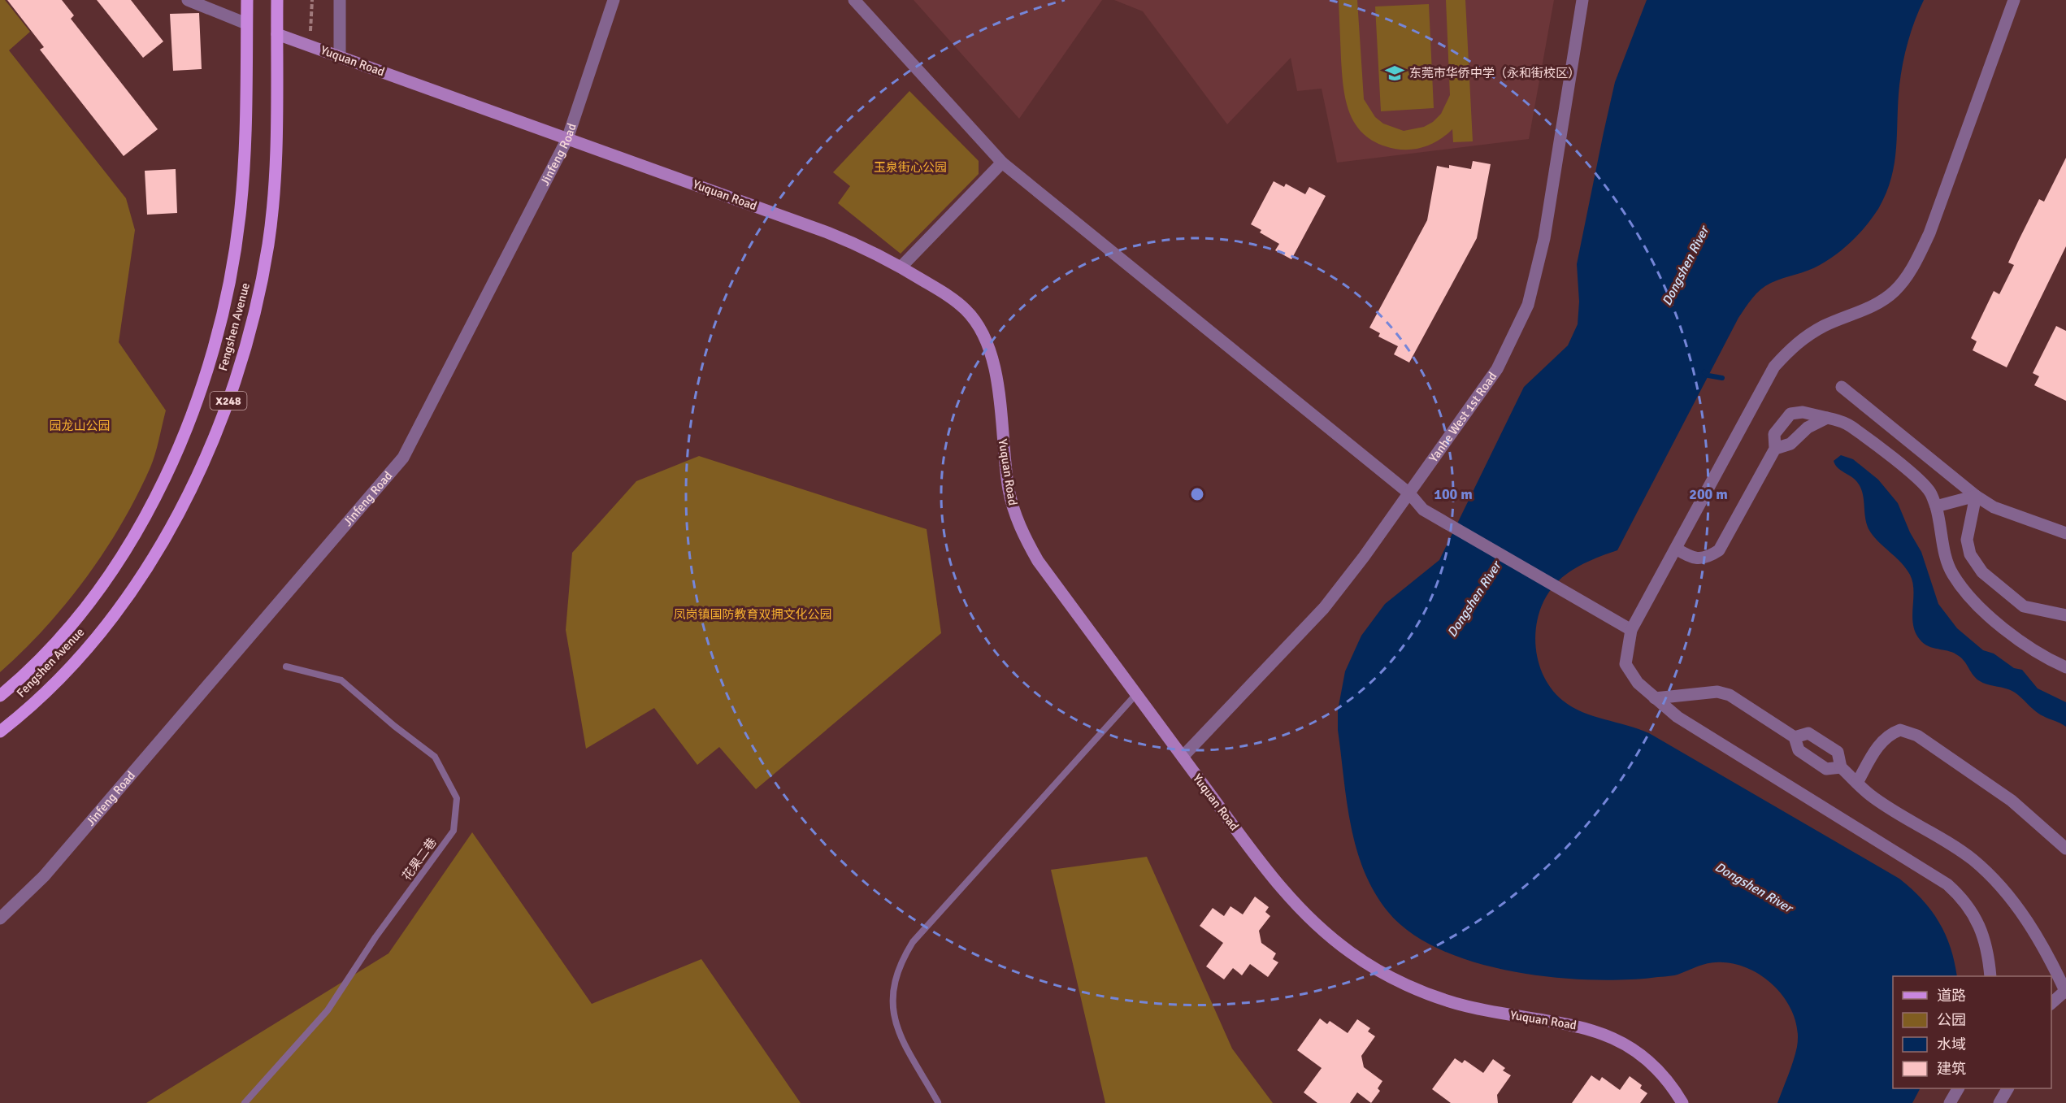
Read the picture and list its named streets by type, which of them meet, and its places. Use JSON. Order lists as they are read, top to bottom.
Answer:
{
  "streets": {
    "main road": ["Fengshen Avenue", "X248"],
    "street": ["Yuquan Road", "Jinfeng Road", "Yanhe West 1st Road"],
    "lane": ["花果二巷"]
  },
  "crossings": [
    ["Yuquan Road", "Jinfeng Road"],
    ["Yuquan Road", "Fengshen Avenue"],
    ["Yuquan Road", "Yanhe West 1st Road"]
  ],
  "water": ["Dongshen River"],
  "parks": ["玉泉街心公园", "园龙山公园", "凤岗镇国防教育双拥文化公园"],
  "places": {
    "school or university": ["东莞市华侨中学（永和街校区）"]
  },
  "legend": [
    "道路",
    "公园",
    "水域",
    "建筑"
  ],
  "rings": ["100 m", "200 m"]
}
